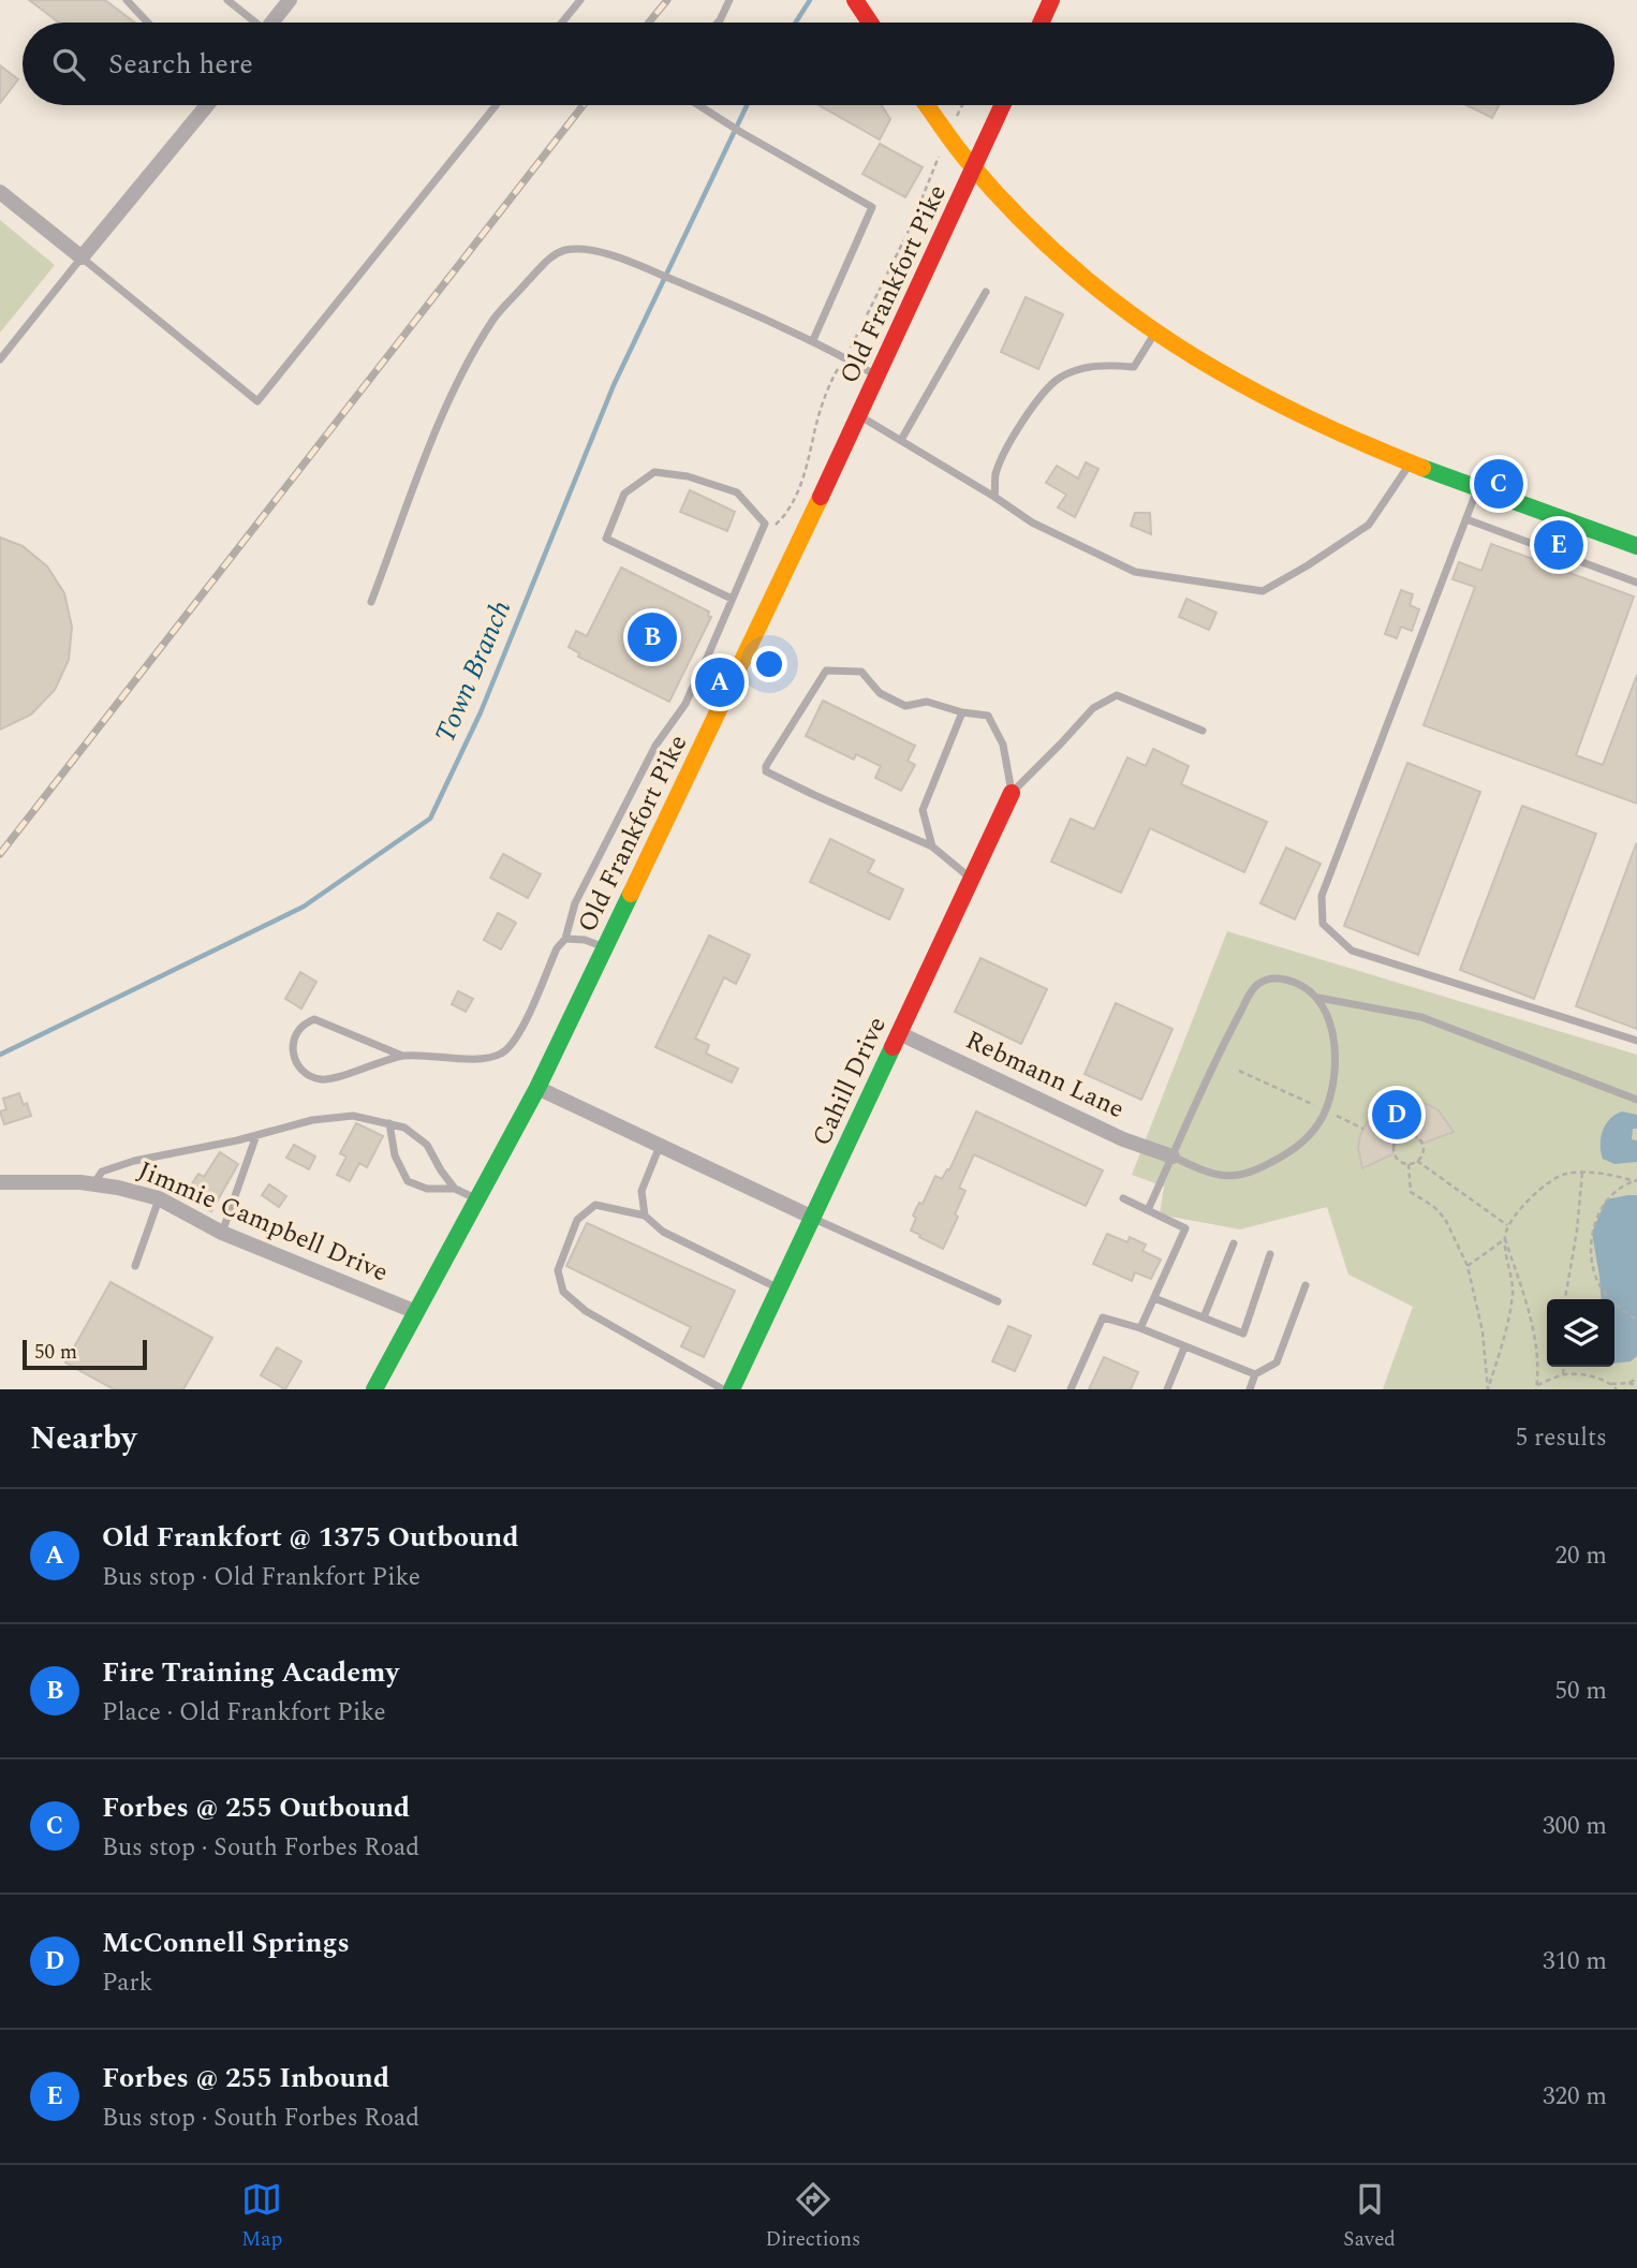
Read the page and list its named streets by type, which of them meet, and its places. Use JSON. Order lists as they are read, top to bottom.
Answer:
{
  "streets": {
    "main road": ["Old Frankfort Pike", "Cahill Drive"],
    "street": ["Rebmann Lane", "Jimmie Campbell Drive"]
  },
  "crossings": [
    ["Old Frankfort Pike", "Jimmie Campbell Drive"],
    ["Rebmann Lane", "Cahill Drive"]
  ],
  "water": ["Town Branch"],
  "scale_bar": "50 m",
  "page": {
    "search": "Search here",
    "pins": [
      "C",
      "E",
      "B",
      "A",
      "D"
    ],
    "scale": "50 m",
    "heading": ["Nearby", "5 results"],
    "list": [
      {
        "mark": "A",
        "name": "Old Frankfort @ 1375 Outbound",
        "note": "Bus stop · Old Frankfort Pike",
        "value": "20 m"
      },
      {
        "mark": "B",
        "name": "Fire Training Academy",
        "note": "Place · Old Frankfort Pike",
        "value": "50 m"
      },
      {
        "mark": "C",
        "name": "Forbes @ 255 Outbound",
        "note": "Bus stop · South Forbes Road",
        "value": "300 m"
      },
      {
        "mark": "D",
        "name": "McConnell Springs",
        "note": "Park",
        "value": "310 m"
      },
      {
        "mark": "E",
        "name": "Forbes @ 255 Inbound",
        "note": "Bus stop · South Forbes Road",
        "value": "320 m"
      }
    ],
    "nav": ["Map", "Directions", "Saved"]
  }
}
